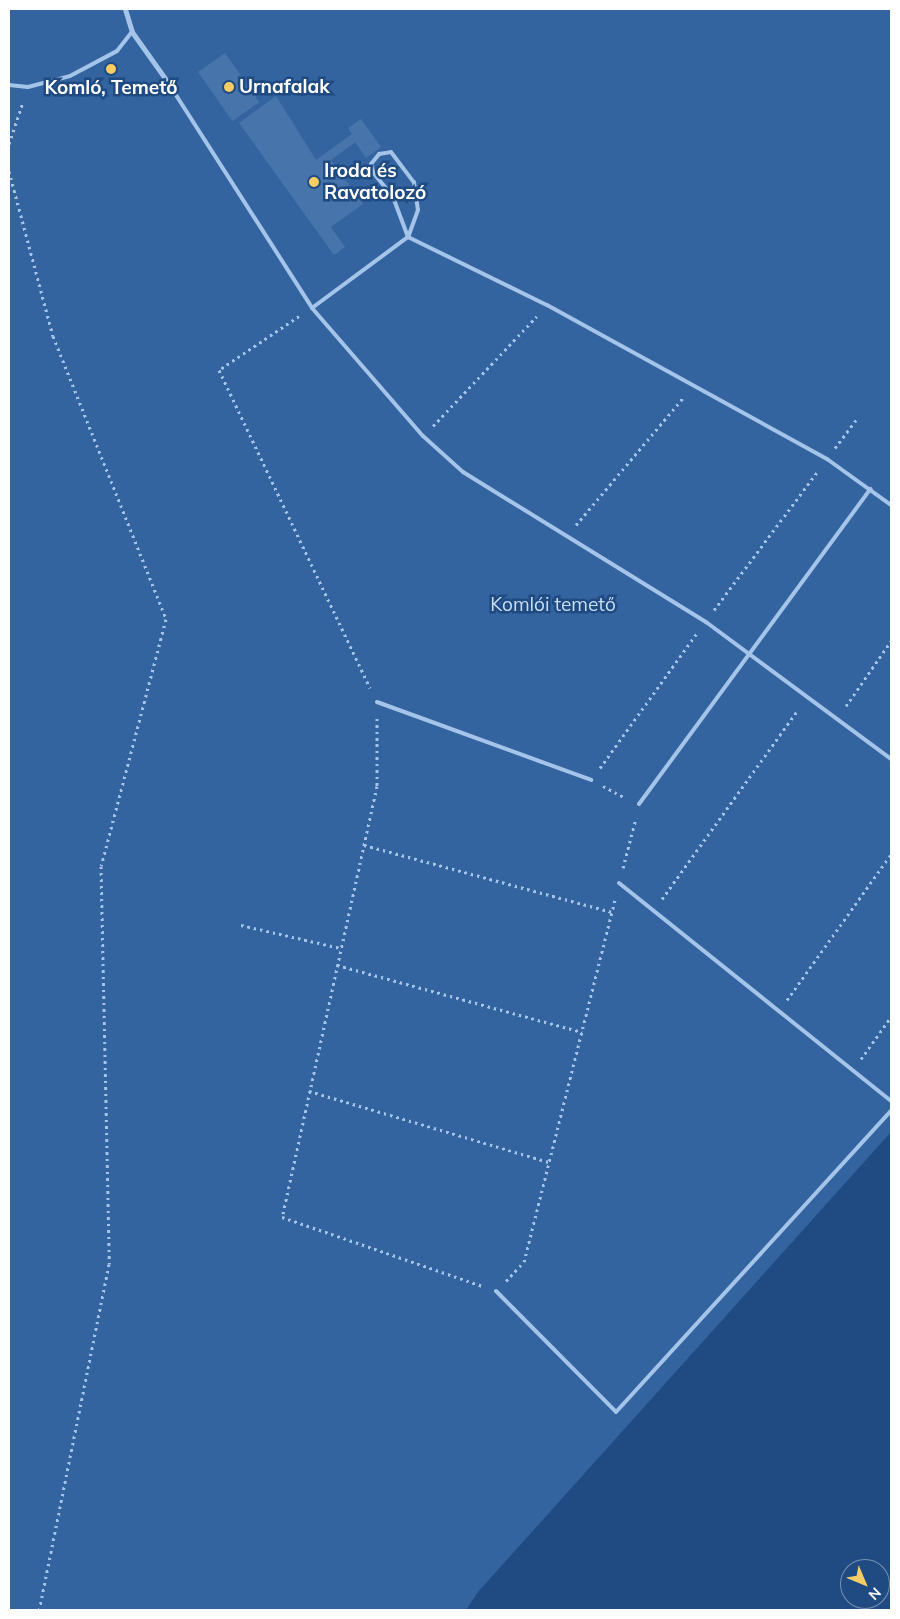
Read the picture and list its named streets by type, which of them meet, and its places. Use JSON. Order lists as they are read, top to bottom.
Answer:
{
  "parks": ["Komlói temető"],
  "places": ["Komló, Temető", "Urnafalak", "Iroda és Ravatolozó"],
  "north": "bottom right"
}
